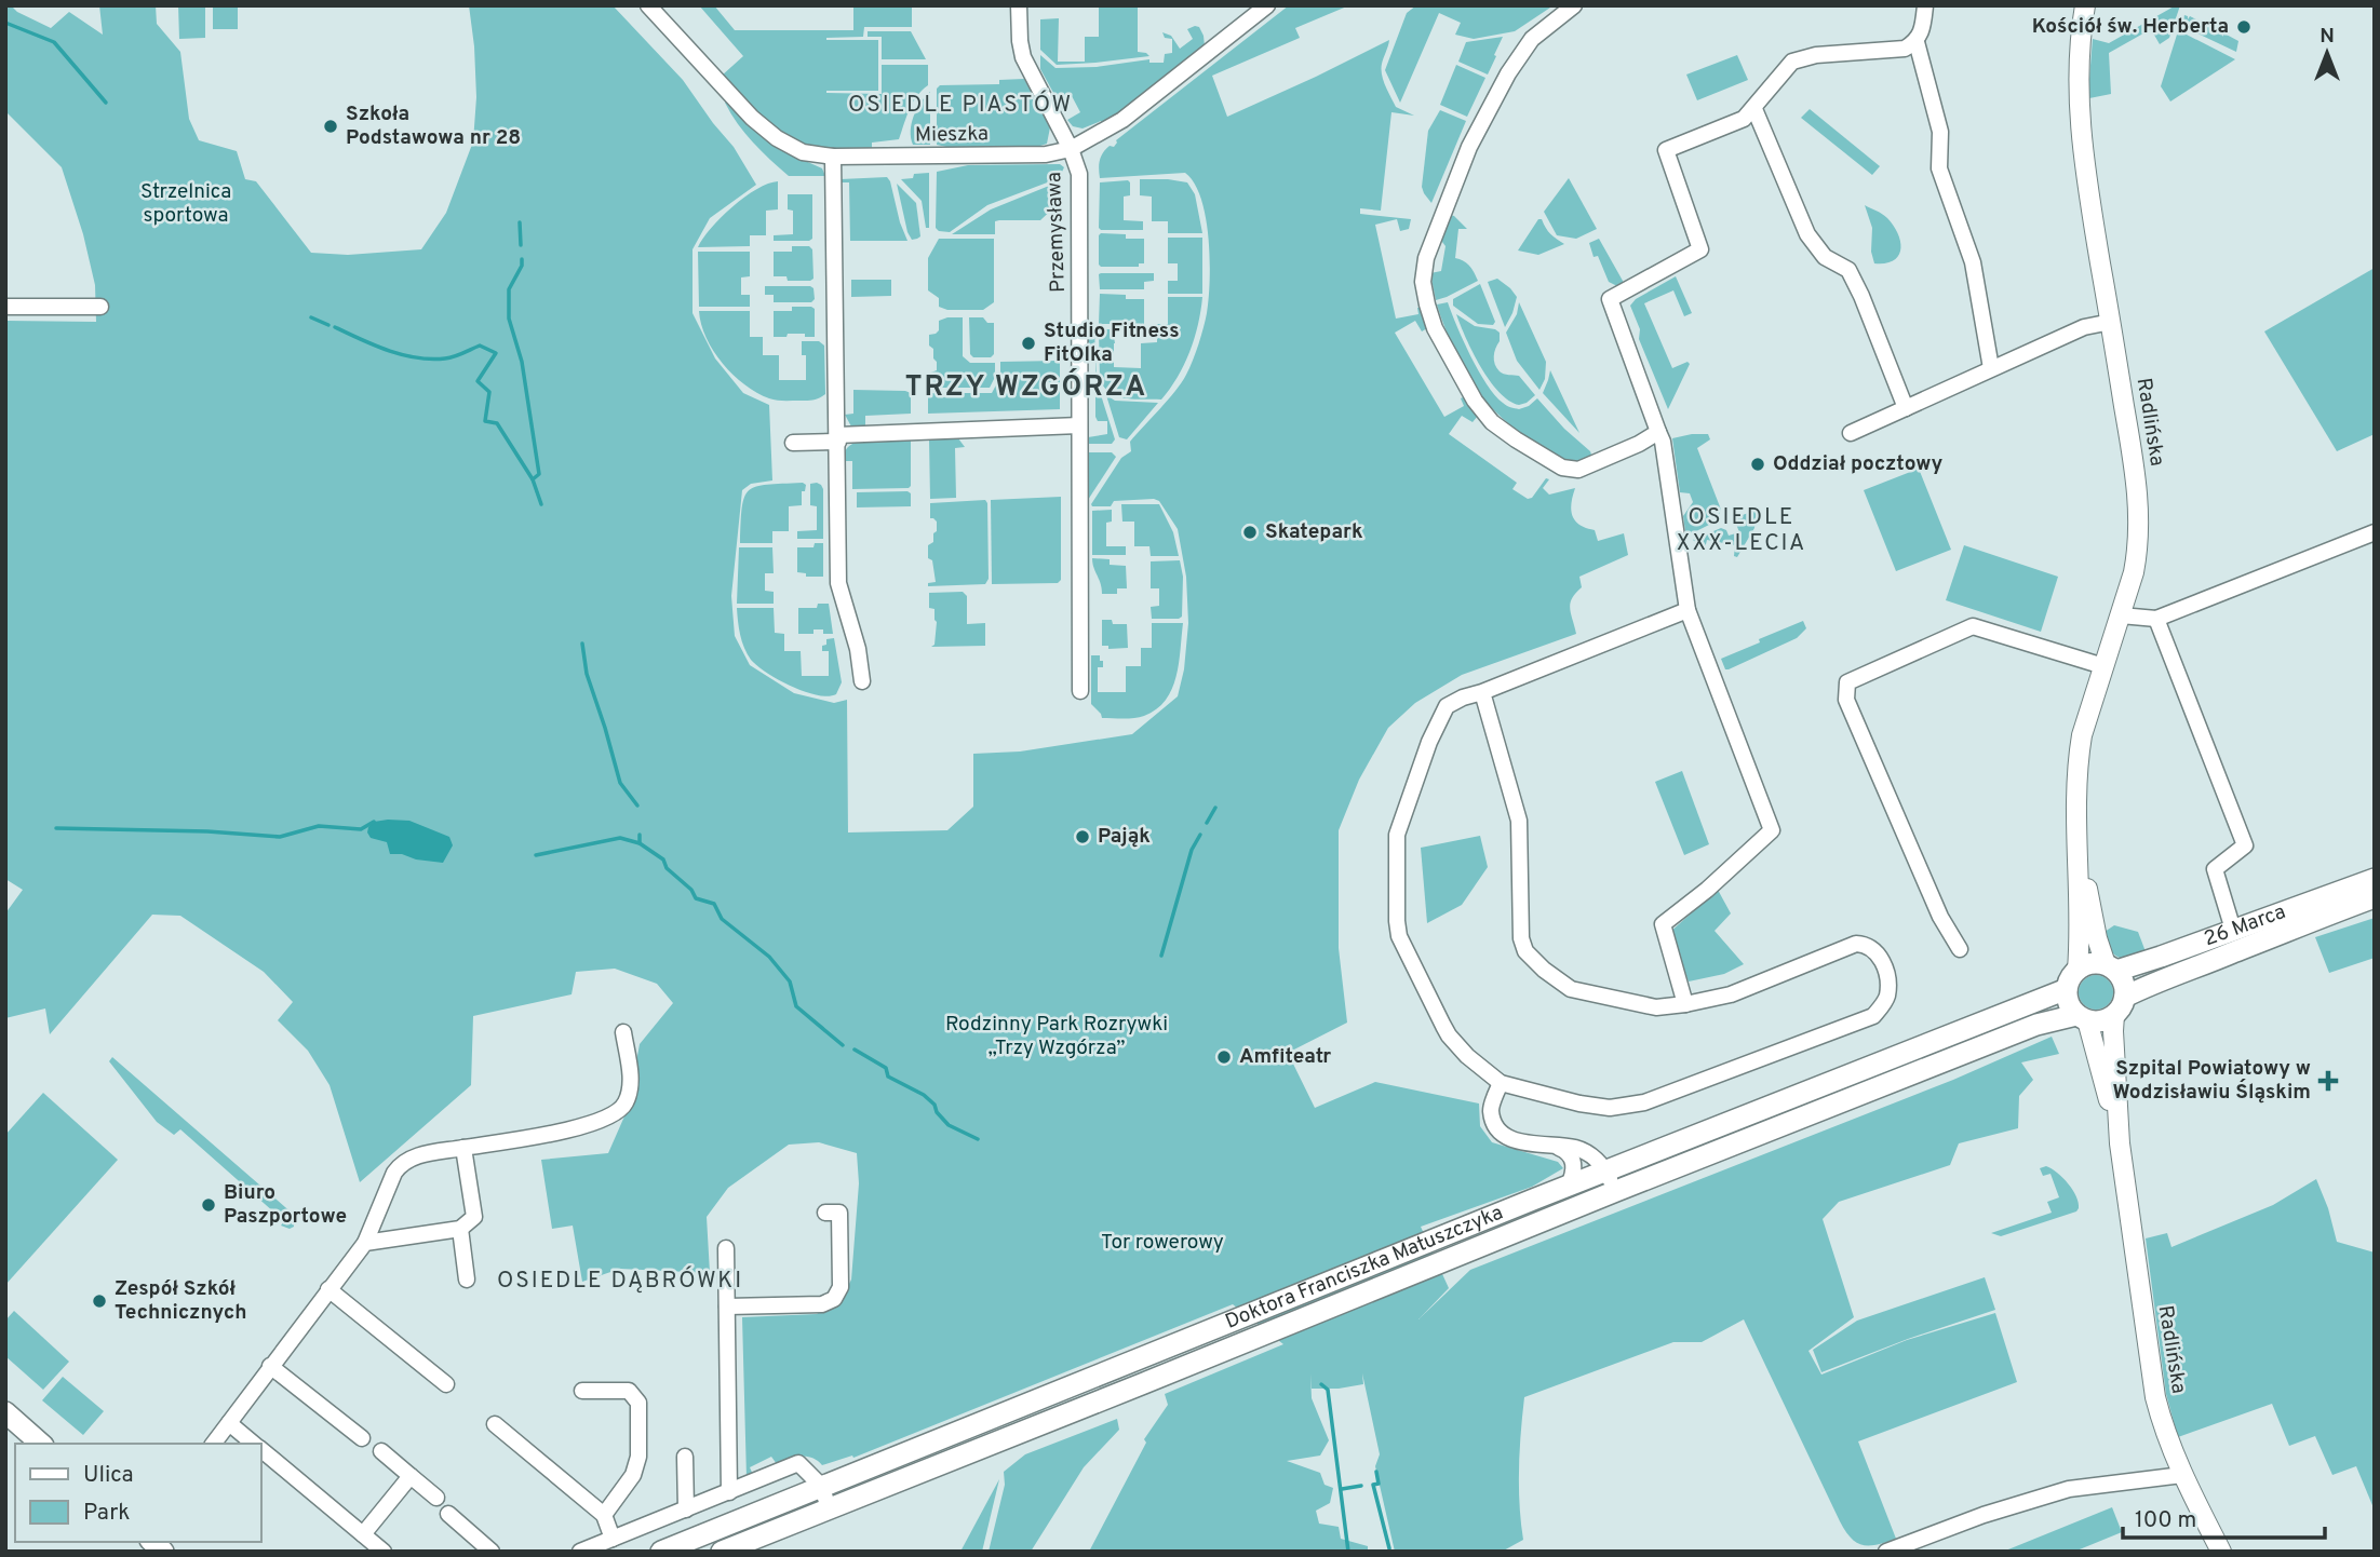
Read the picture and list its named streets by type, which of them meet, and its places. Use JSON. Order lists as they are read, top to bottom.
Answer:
{
  "streets": {
    "main road": ["26 Marca", "Doktora Franciszka Matuszczyka"],
    "street": ["Mieszka", "Przemysława", "Radlińska"]
  },
  "crossings": [
    ["Mieszka", "Przemysława"],
    ["Radlińska", "26 Marca"],
    ["Radlińska", "Doktora Franciszka Matuszczyka"],
    ["26 Marca", "Doktora Franciszka Matuszczyka"]
  ],
  "districts": [
    "OSIEDLE PIASTÓW",
    "TRZY WZGÓRZA",
    "OSIEDLE XXX-LECIA",
    "OSIEDLE DĄBRÓWKI"
  ],
  "parks": ["Strzelnica sportowa", "Rodzinny Park Rozrywki „Trzy Wzgórza”", "Tor rowerowy"],
  "places": {
    "other": [
      "Kościół św. Herberta",
      "Szkoła Podstawowa nr 28",
      "Studio Fitness FitOlka",
      "Oddział pocztowy",
      "Skatepark",
      "Pająk",
      "Amfiteatr",
      "Biuro Paszportowe",
      "Zespół Szkół Technicznych"
    ],
    "health": ["Szpital Powiatowy w Wodzisławiu Śląskim"]
  },
  "legend": ["Ulica", "Park"],
  "scale_bar": "100 m",
  "north": "top"
}
